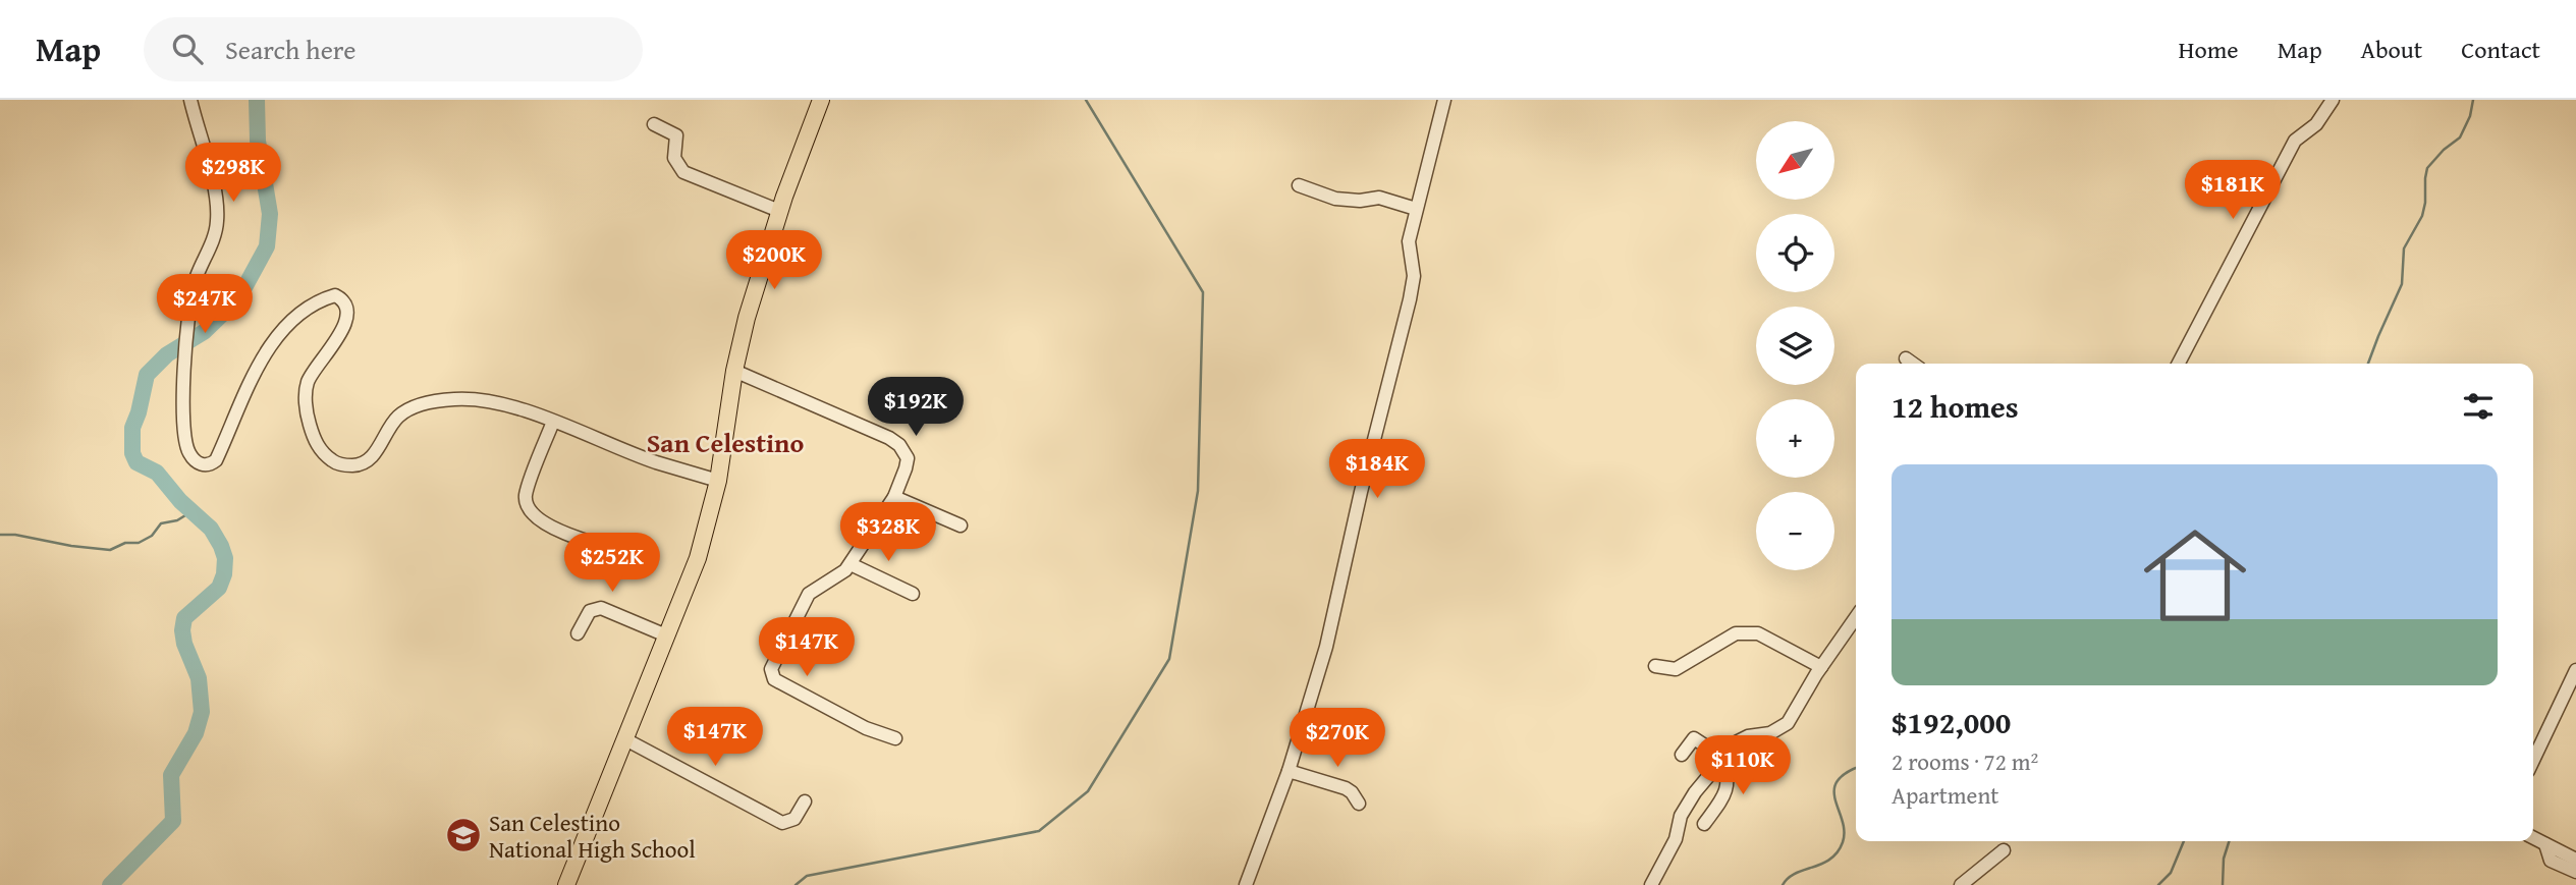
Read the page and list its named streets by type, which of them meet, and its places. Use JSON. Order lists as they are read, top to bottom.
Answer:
{
  "districts": ["San Celestino"],
  "places": {
    "school or university": ["San Celestino National High School"]
  },
  "north": "bottom left",
  "page": {
    "header": "Map",
    "search": "Search here",
    "nav": [
      "Home",
      "Map",
      "About",
      "Contact"
    ],
    "map_buttons": ["+", "−"],
    "price": [
      "$298K",
      "$181K",
      "$200K",
      "$247K",
      "$192K",
      "$184K",
      "$328K",
      "$252K",
      "$147K",
      "$147K",
      "$270K",
      "$110K"
    ],
    "heading": "12 homes",
    "list": [
      {
        "name": "$192,000",
        "note": "2 rooms · 72 m² · Apartment"
      }
    ]
  }
}
